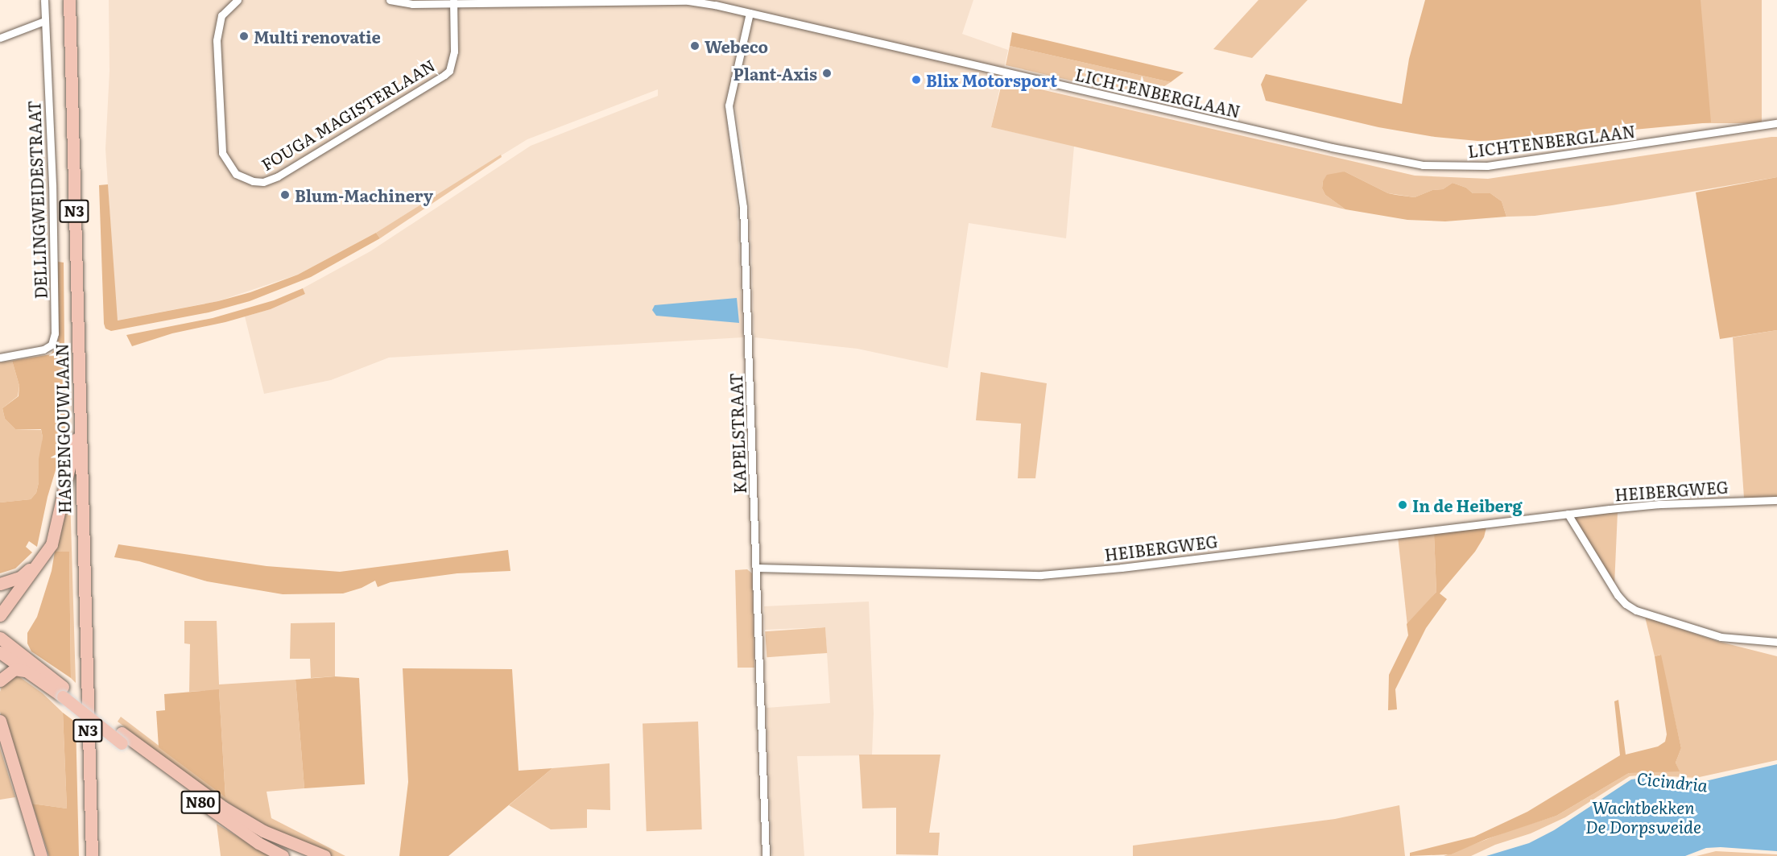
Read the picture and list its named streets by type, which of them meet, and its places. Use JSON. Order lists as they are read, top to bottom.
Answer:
{
  "streets": {
    "main road": ["N3", "HASPENGOUWLAAN", "N80"],
    "street": [
      "LICHTENBERGLAAN",
      "FOUGA MAGISTERLAAN",
      "DELLINGWEIDESTRAAT",
      "KAPELSTRAAT",
      "HEIBERGWEG"
    ]
  },
  "crossings": [
    ["LICHTENBERGLAAN", "FOUGA MAGISTERLAAN"],
    ["LICHTENBERGLAAN", "KAPELSTRAAT"],
    ["KAPELSTRAAT", "HEIBERGWEG"]
  ],
  "water": ["Cicindria", "Wachtbekken De Dorpsweide"],
  "places": [
    "Multi renovatie",
    "Webeco",
    "Plant-Axis",
    "Blix Motorsport",
    "Blum-Machinery",
    "In de Heiberg"
  ]
}
